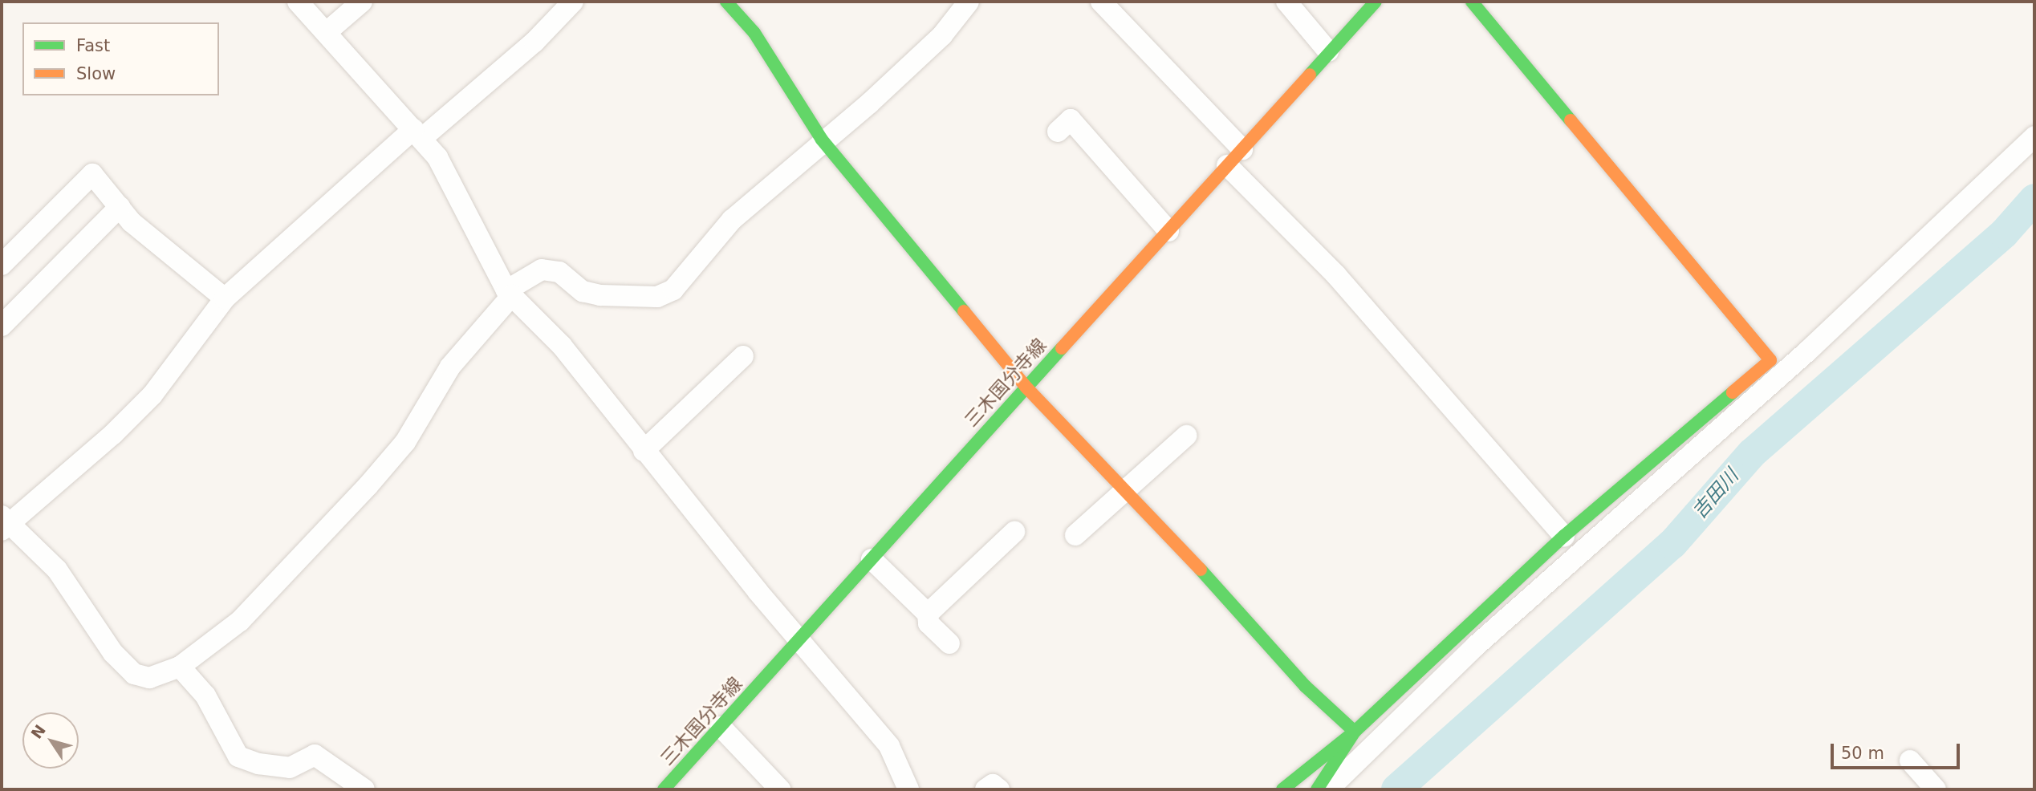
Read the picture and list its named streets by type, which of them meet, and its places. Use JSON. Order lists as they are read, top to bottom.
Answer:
{
  "streets": {
    "street": ["三木国分寺線"]
  },
  "water": ["吉田川"],
  "legend": ["Fast", "Slow"],
  "scale_bar": "50 m",
  "north": "top left"
}
